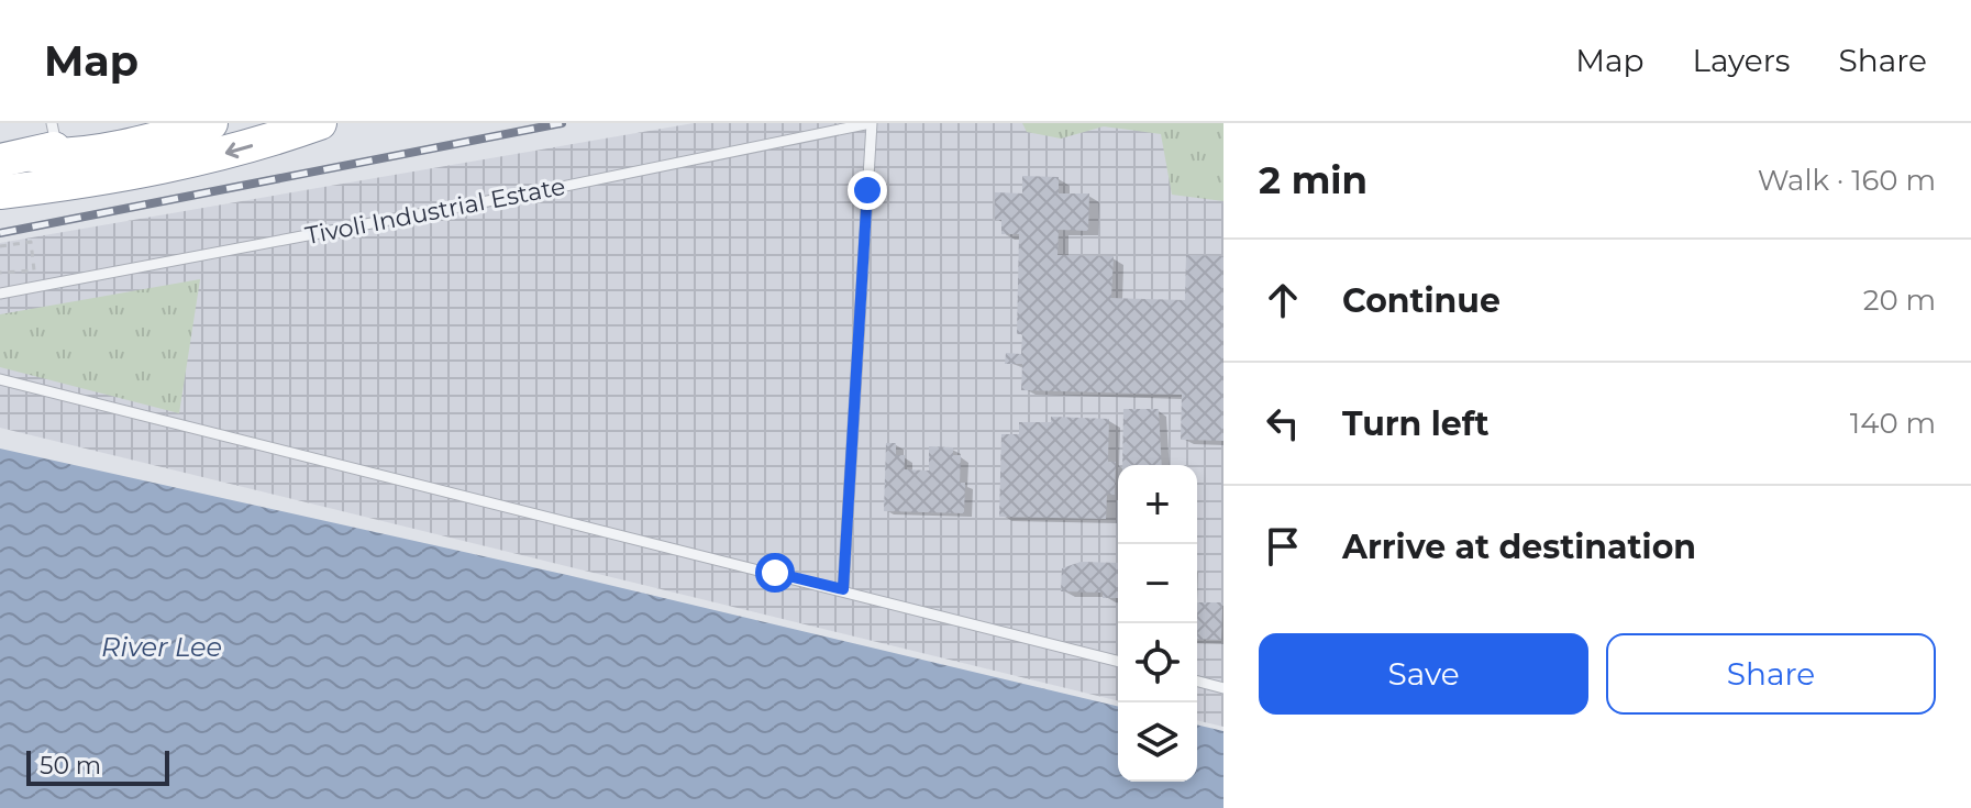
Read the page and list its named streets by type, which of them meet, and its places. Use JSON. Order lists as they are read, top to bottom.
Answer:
{
  "streets": {
    "lane": ["Tivoli Industrial Estate"]
  },
  "water": ["River Lee"],
  "scale_bar": "50 m",
  "page": {
    "header": "Map",
    "nav": ["Map", "Layers", "Share"],
    "heading": ["2 min", "Walk · 160 m"],
    "list": [
      ["Continue", "20 m"],
      ["Turn left", "140 m"],
      "Arrive at destination"
    ],
    "map_buttons": ["+", "−"],
    "buttons": ["Save", "Share"],
    "scale": "50 m"
  }
}
